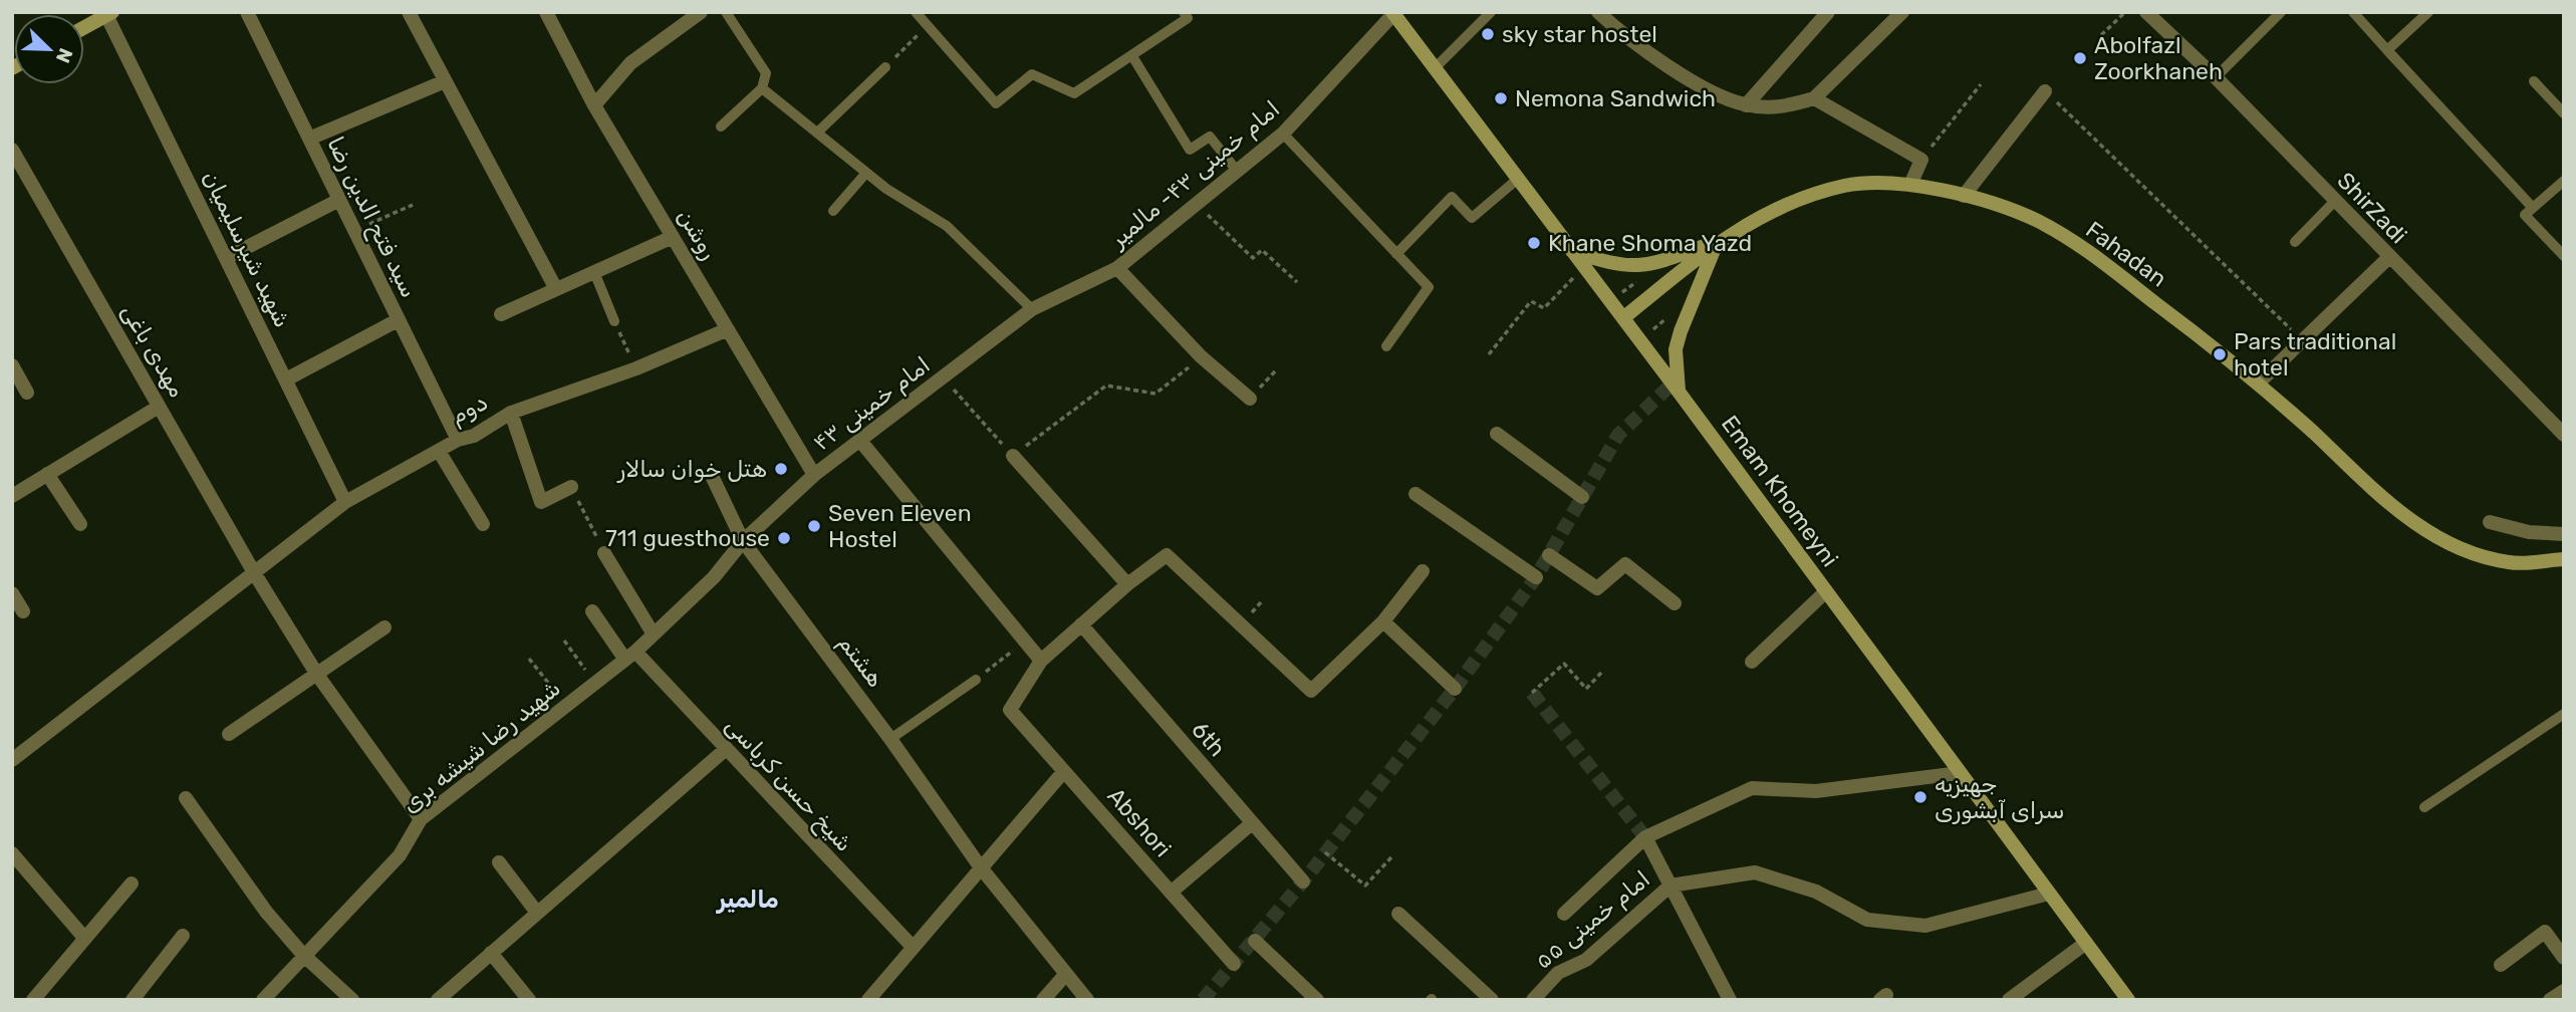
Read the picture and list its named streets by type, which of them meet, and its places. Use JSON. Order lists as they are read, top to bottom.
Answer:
{
  "streets": {
    "street": [
      "امام خمینی ۴۳- مالمیر",
      "ShirZadi",
      "سید فتح الدین رضا",
      "روشن",
      "شهید شیرسلیمیان",
      "Fahadan",
      "مهدی باغی",
      "امام خمینی ۴۳",
      "دوم",
      "Emam Khomeyni",
      "هشتم",
      "6th",
      "شهید رضا شیشه بری",
      "شیخ حسن کرباسی",
      "Abshori",
      "امام خمینی ۵۵"
    ]
  },
  "crossings": [
    ["امام خمینی ۴۳- مالمیر", "امام خمینی ۴۳"],
    ["امام خمینی ۴۳- مالمیر", "Emam Khomeyni"],
    ["سید فتح الدین رضا", "دوم"],
    ["روشن", "امام خمینی ۴۳"],
    ["روشن", "دوم"],
    ["شهید شیرسلیمیان", "دوم"],
    ["Fahadan", "Emam Khomeyni"],
    ["مهدی باغی", "دوم"],
    ["مهدی باغی", "شهید رضا شیشه بری"],
    ["امام خمینی ۴۳", "هشتم"],
    ["امام خمینی ۴۳", "شهید رضا شیشه بری"],
    ["Emam Khomeyni", "امام خمینی ۵۵"],
    ["هشتم", "شهید رضا شیشه بری"],
    ["شهید رضا شیشه بری", "شیخ حسن کرباسی"]
  ],
  "districts": ["مالمیر"],
  "places": [
    "sky star hostel",
    "Abolfazl Zoorkhaneh",
    "Nemona Sandwich",
    "Khane Shoma Yazd",
    "Pars traditional hotel",
    "هتل خوان سالار",
    "Seven Eleven Hostel",
    "711 guesthouse",
    "جهیزیه سرای آبشوری"
  ],
  "north": "bottom right"
}
